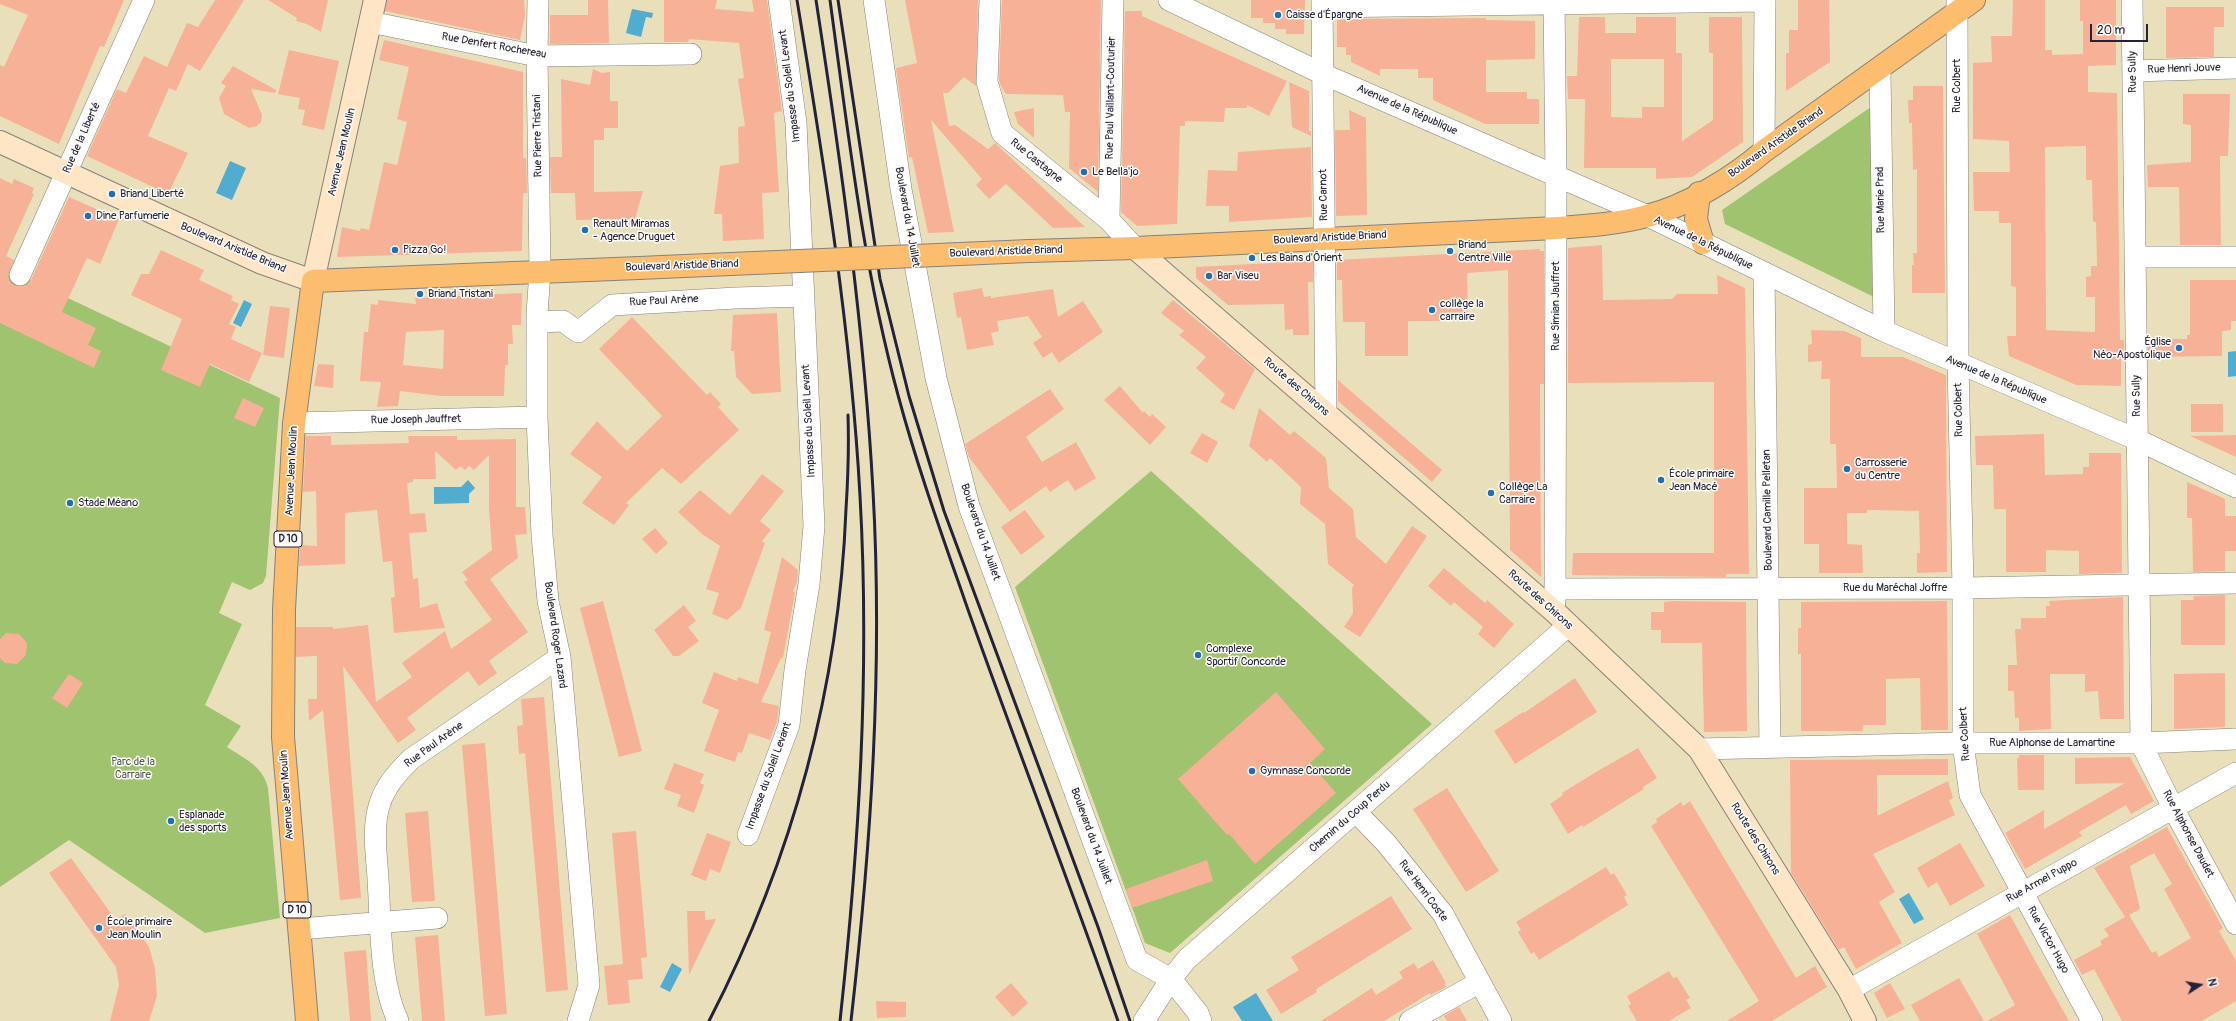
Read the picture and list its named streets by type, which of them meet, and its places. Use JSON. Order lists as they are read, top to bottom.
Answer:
{
  "streets": {
    "main road": ["Boulevard Aristide Briand", "Avenue Jean Moulin", "D 10"],
    "street": [
      "Rue Denfert Rochereau",
      "Rue Henri Jouve",
      "Rue Sully",
      "Impasse du Soleil Levant",
      "Rue Colbert",
      "Rue Paul Vaillant-Couturier",
      "Avenue de la République",
      "Rue Pierre Tristani",
      "Rue de la Liberté",
      "Rue Castagne",
      "Rue Carnot",
      "Rue Marie Prad",
      "Boulevard du 14 Juillet",
      "Rue Paul Arène",
      "Rue Simian Jauffret",
      "Route des Chirons",
      "Rue Joseph Jauffret",
      "Boulevard Camille Pelletan",
      "Rue du Maréchal Joffre",
      "Boulevard Roger Lazard",
      "Rue Alphonse de Lamartine",
      "Chemin du Coup Perdu",
      "Rue Alphonse Daudet",
      "Rue Armel Puppo",
      "Rue Henri Coste",
      "Rue Victor Hugo"
    ]
  },
  "crossings": [
    ["Rue Denfert Rochereau", "Rue Pierre Tristani"],
    ["Rue Denfert Rochereau", "Avenue Jean Moulin"],
    ["Rue Henri Jouve", "Rue Sully"],
    ["Rue Sully", "Avenue de la République"],
    ["Rue Sully", "Rue du Maréchal Joffre"],
    ["Rue Sully", "Rue Alphonse de Lamartine"],
    ["Rue Sully", "Rue Alphonse Daudet"],
    ["Impasse du Soleil Levant", "Rue Paul Arène"],
    ["Rue Colbert", "Avenue de la République"],
    ["Rue Colbert", "Boulevard Aristide Briand"],
    ["Rue Colbert", "Rue du Maréchal Joffre"],
    ["Rue Colbert", "Rue Alphonse de Lamartine"],
    ["Rue Colbert", "Rue Victor Hugo"],
    ["Rue Paul Vaillant-Couturier", "Rue Castagne"],
    ["Avenue de la République", "Boulevard Aristide Briand"],
    ["Avenue de la République", "Rue Carnot"],
    ["Avenue de la République", "Rue Marie Prad"],
    ["Avenue de la République", "Rue Simian Jauffret"],
    ["Avenue de la République", "Boulevard Camille Pelletan"],
    ["Rue Pierre Tristani", "Boulevard Aristide Briand"],
    ["Rue Pierre Tristani", "Boulevard Roger Lazard"],
    ["Rue de la Liberté", "Boulevard Aristide Briand"],
    ["Boulevard Aristide Briand", "Avenue Jean Moulin"],
    ["Boulevard Aristide Briand", "Rue Castagne"],
    ["Boulevard Aristide Briand", "Rue Carnot"],
    ["Boulevard Aristide Briand", "Rue Marie Prad"],
    ["Boulevard Aristide Briand", "Rue Simian Jauffret"],
    ["Boulevard Aristide Briand", "Route des Chirons"],
    ["Boulevard Aristide Briand", "Boulevard Roger Lazard"],
    ["Avenue Jean Moulin", "Rue Joseph Jauffret"],
    ["Rue Castagne", "Route des Chirons"],
    ["Rue Carnot", "Route des Chirons"],
    ["Boulevard du 14 Juillet", "Chemin du Coup Perdu"],
    ["Rue Paul Arène", "Boulevard Roger Lazard"],
    ["Rue Simian Jauffret", "Route des Chirons"],
    ["Rue Simian Jauffret", "Rue du Maréchal Joffre"],
    ["Rue Simian Jauffret", "Chemin du Coup Perdu"],
    ["Route des Chirons", "Rue Alphonse de Lamartine"],
    ["Route des Chirons", "Chemin du Coup Perdu"],
    ["Route des Chirons", "Rue Armel Puppo"],
    ["Rue Joseph Jauffret", "Boulevard Roger Lazard"],
    ["Boulevard Camille Pelletan", "Rue du Maréchal Joffre"],
    ["Boulevard Camille Pelletan", "Rue Alphonse de Lamartine"],
    ["Rue Alphonse de Lamartine", "Rue Alphonse Daudet"],
    ["Chemin du Coup Perdu", "Rue Henri Coste"],
    ["Rue Alphonse Daudet", "Rue Armel Puppo"],
    ["Rue Armel Puppo", "Rue Victor Hugo"]
  ],
  "parks": ["Parc de la Carraire"],
  "places": [
    "Caisse d'Épargne",
    "Le Bella'jo",
    "Briand Liberté",
    "Dine Parfumerie",
    "Renault Miramas - Agence Druguet",
    "Pizza Go!",
    "Briand Centre Ville",
    "Les Bains d'Ôrient",
    "Bar Viseu",
    "Briand Tristani",
    "collège la carraire",
    "Église Néo-Apostolique",
    "Carrosserie du Centre",
    "École primaire Jean Macé",
    "Collège La Carraire",
    "Stade Méano",
    "Complexe Sportif Concorde",
    "Gymnase Concorde",
    "Esplanade des sports",
    "École primaire Jean Moulin"
  ],
  "scale_bar": "20 m",
  "north": "right"
}
